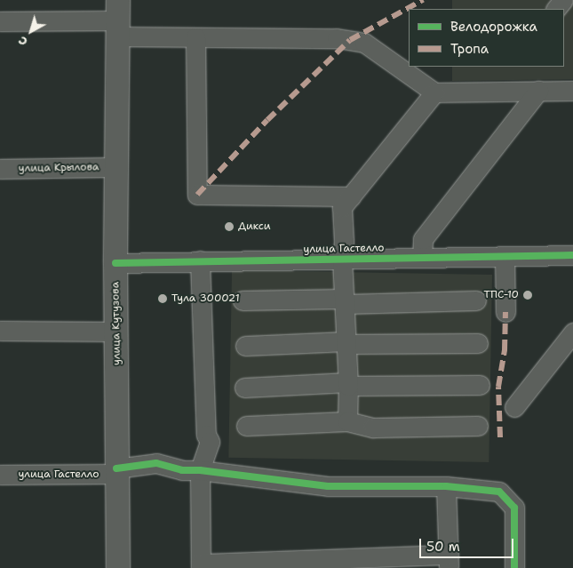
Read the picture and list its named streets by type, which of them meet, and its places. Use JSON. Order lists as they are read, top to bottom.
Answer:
{
  "streets": {
    "main road": ["улица Кутузова"],
    "street": ["улица Крылова", "улица Гастелло"]
  },
  "crossings": [
    ["улица Крылова", "улица Кутузова"],
    ["улица Гастелло", "улица Кутузова"]
  ],
  "places": ["Дикси", "ТПС-10", "Тула 300021"],
  "legend": ["Велодорожка", "Тропа"],
  "scale_bar": "50 m",
  "north": "bottom left"
}
